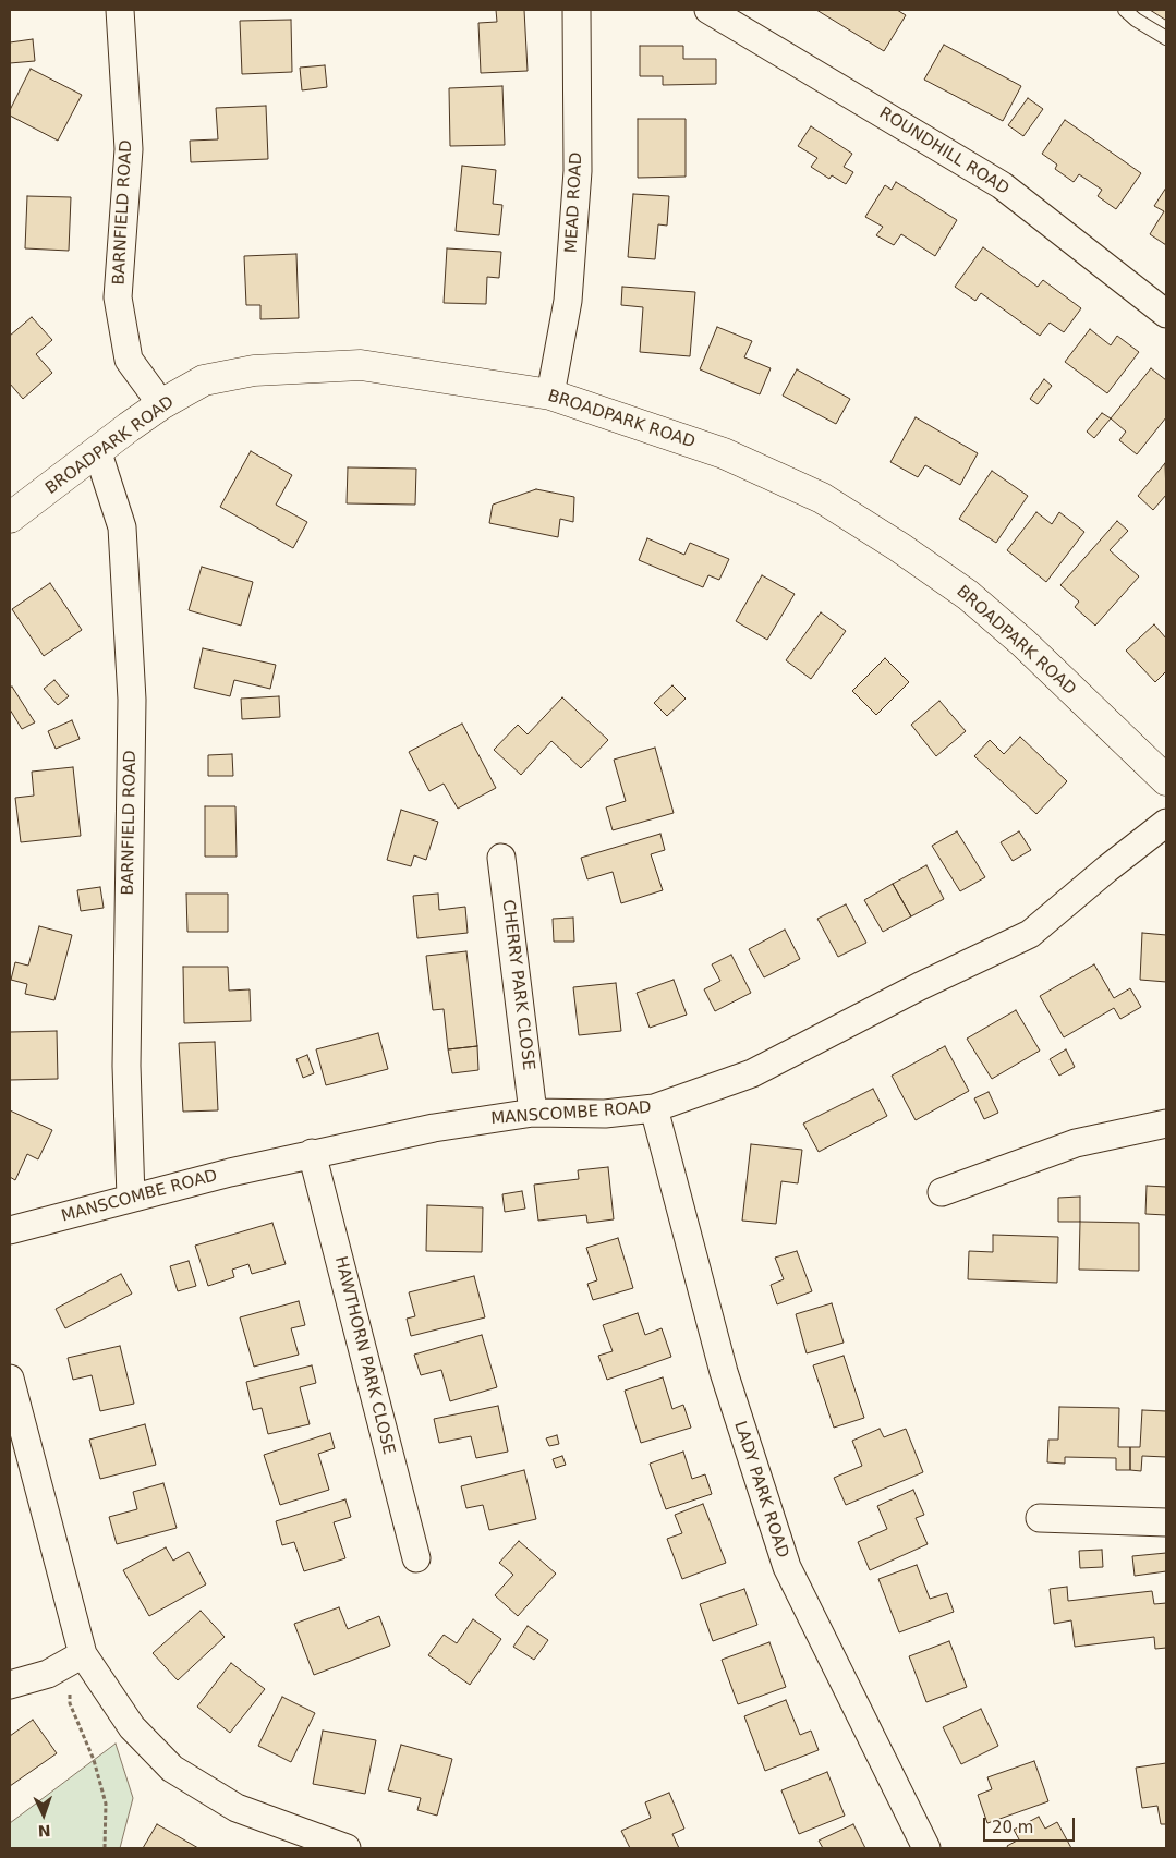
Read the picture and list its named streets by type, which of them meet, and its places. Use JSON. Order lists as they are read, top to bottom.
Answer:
{
  "streets": {
    "street": [
      "ROUNDHILL ROAD",
      "MEAD ROAD",
      "BARNFIELD ROAD",
      "BROADPARK ROAD",
      "CHERRY PARK CLOSE",
      "MANSCOMBE ROAD",
      "HAWTHORN PARK CLOSE",
      "LADY PARK ROAD"
    ]
  },
  "crossings": [
    ["MEAD ROAD", "BROADPARK ROAD"],
    ["BARNFIELD ROAD", "BROADPARK ROAD"],
    ["BARNFIELD ROAD", "MANSCOMBE ROAD"],
    ["CHERRY PARK CLOSE", "MANSCOMBE ROAD"],
    ["MANSCOMBE ROAD", "HAWTHORN PARK CLOSE"],
    ["MANSCOMBE ROAD", "LADY PARK ROAD"]
  ],
  "scale_bar": "20 m",
  "north": "bottom"
}
